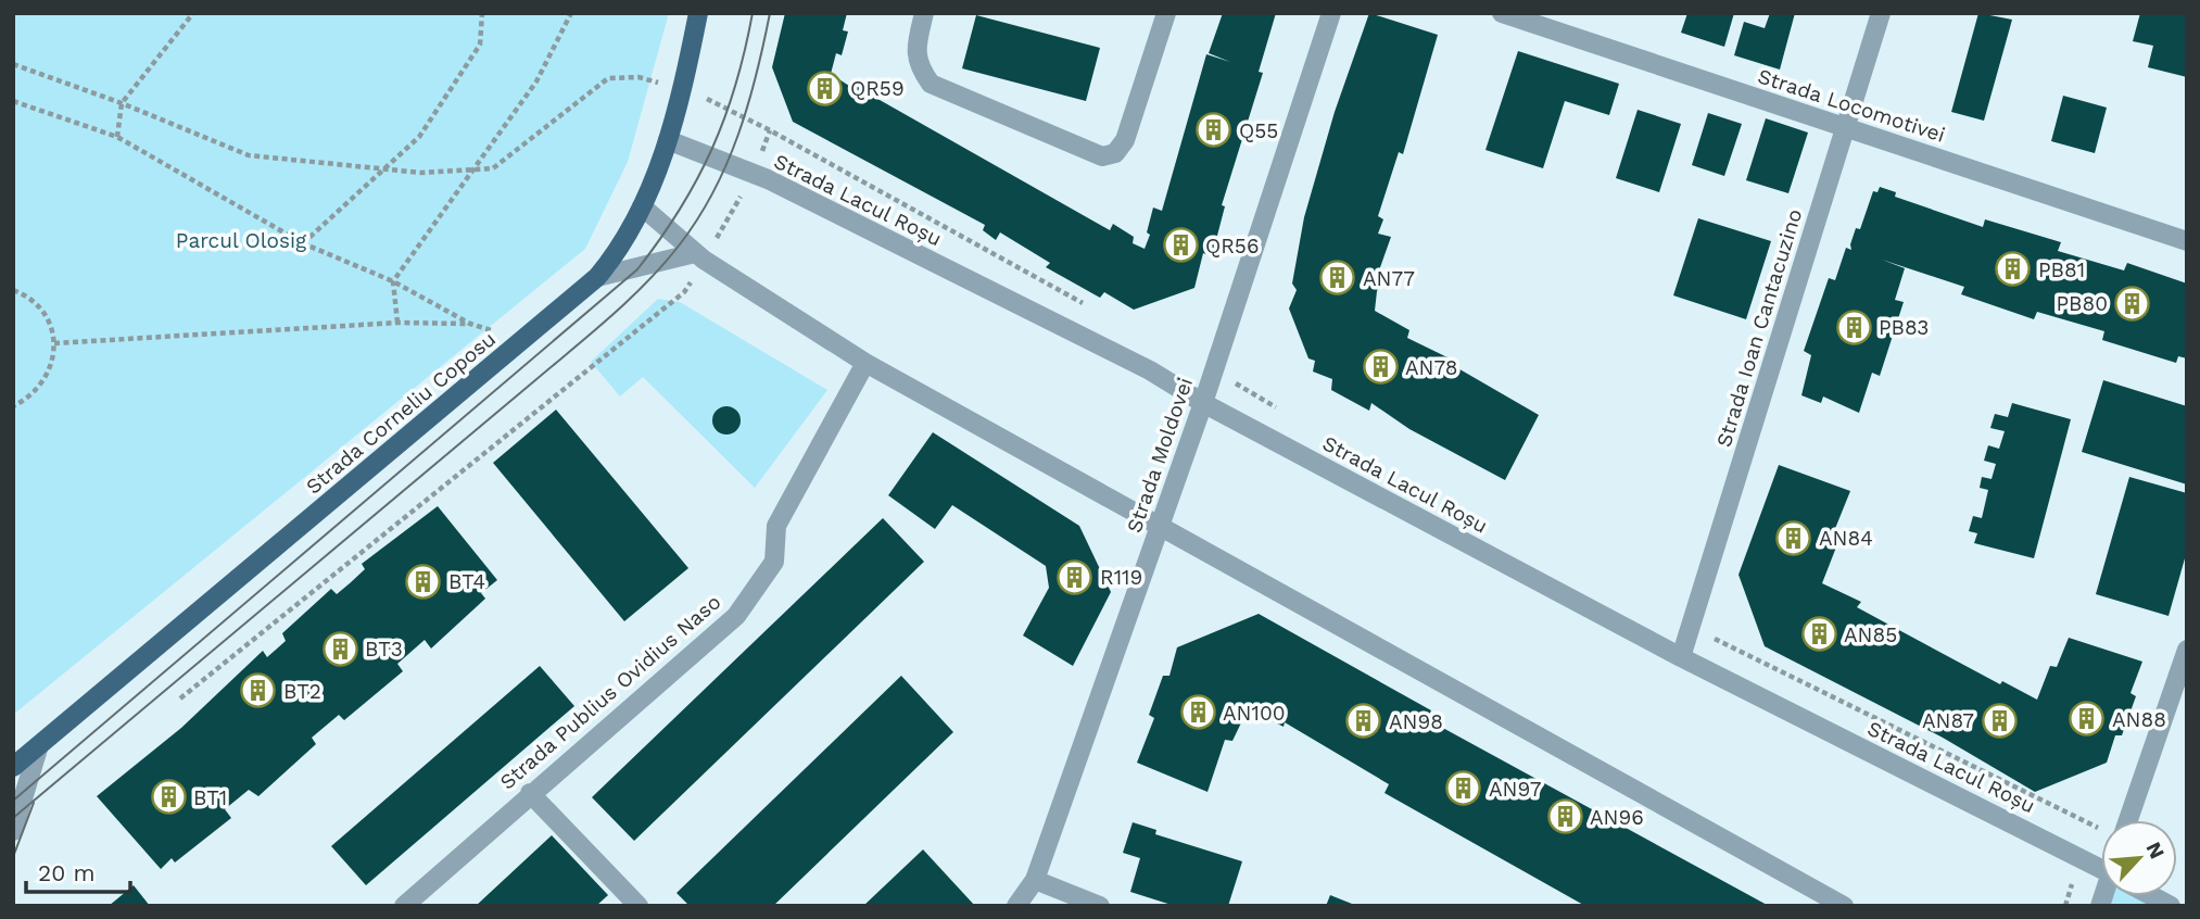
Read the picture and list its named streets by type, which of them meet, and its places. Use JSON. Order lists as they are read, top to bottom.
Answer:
{
  "streets": {
    "main road": ["Strada Corneliu Coposu"],
    "street": [
      "Strada Locomotivei",
      "Strada Lacul Roșu",
      "Strada Ioan Cantacuzino",
      "Strada Moldovei",
      "Strada Publius Ovidius Naso"
    ]
  },
  "crossings": [
    ["Strada Locomotivei", "Strada Ioan Cantacuzino"],
    ["Strada Lacul Roșu", "Strada Ioan Cantacuzino"],
    ["Strada Lacul Roșu", "Strada Corneliu Coposu"],
    ["Strada Lacul Roșu", "Strada Moldovei"]
  ],
  "parks": ["Parcul Olosig"],
  "places": {
    "building": [
      "QR59",
      "Q55",
      "QR56",
      "PB81",
      "AN77",
      "PB80",
      "PB83",
      "AN78",
      "AN84",
      "R119",
      "BT4",
      "AN85",
      "BT3",
      "BT2",
      "AN100",
      "AN88",
      "AN87",
      "AN98",
      "AN97",
      "BT1",
      "AN96"
    ]
  },
  "scale_bar": "20 m",
  "north": "top right"
}
